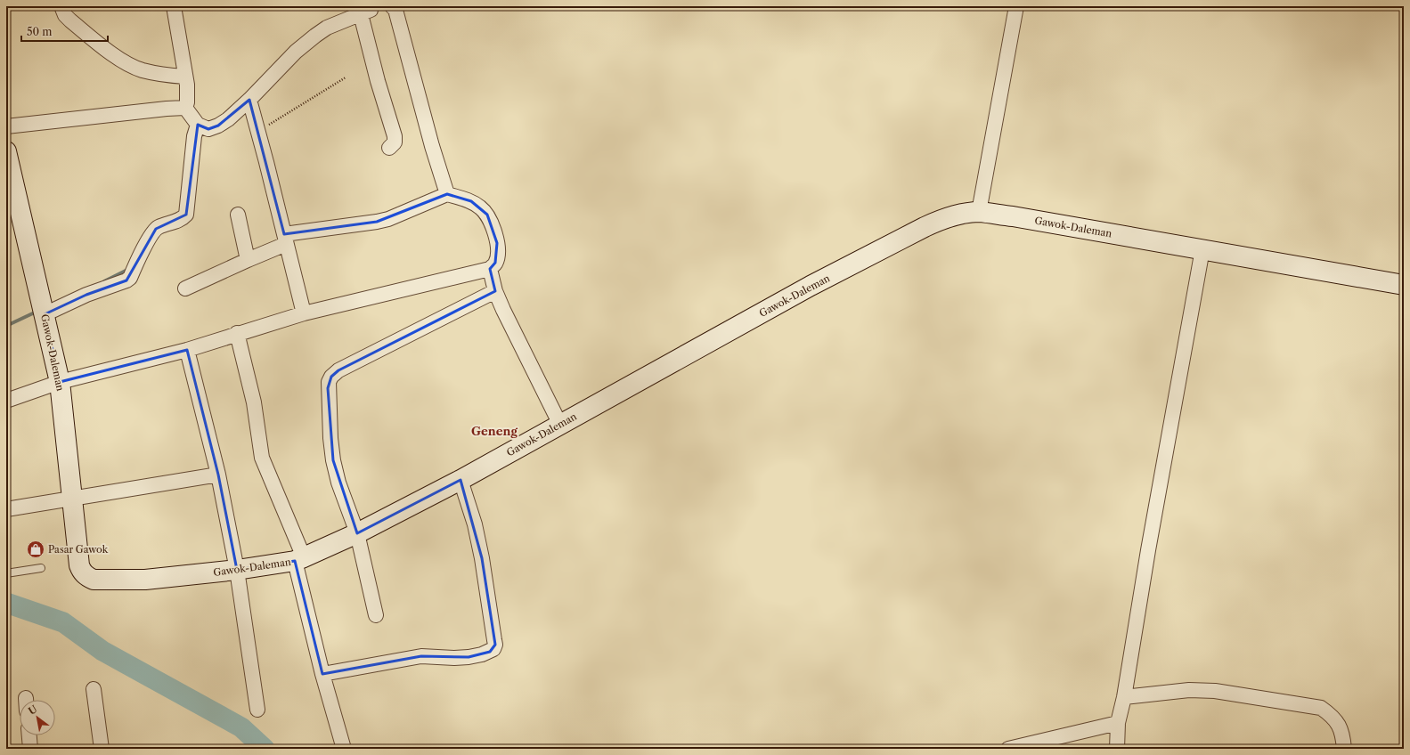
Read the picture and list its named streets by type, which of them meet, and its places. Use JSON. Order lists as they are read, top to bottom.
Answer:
{
  "streets": {
    "street": ["Gawok-Daleman"]
  },
  "districts": ["Geneng"],
  "places": {
    "shop": ["Pasar Gawok"]
  },
  "scale_bar": "50 m",
  "north": "top left"
}
